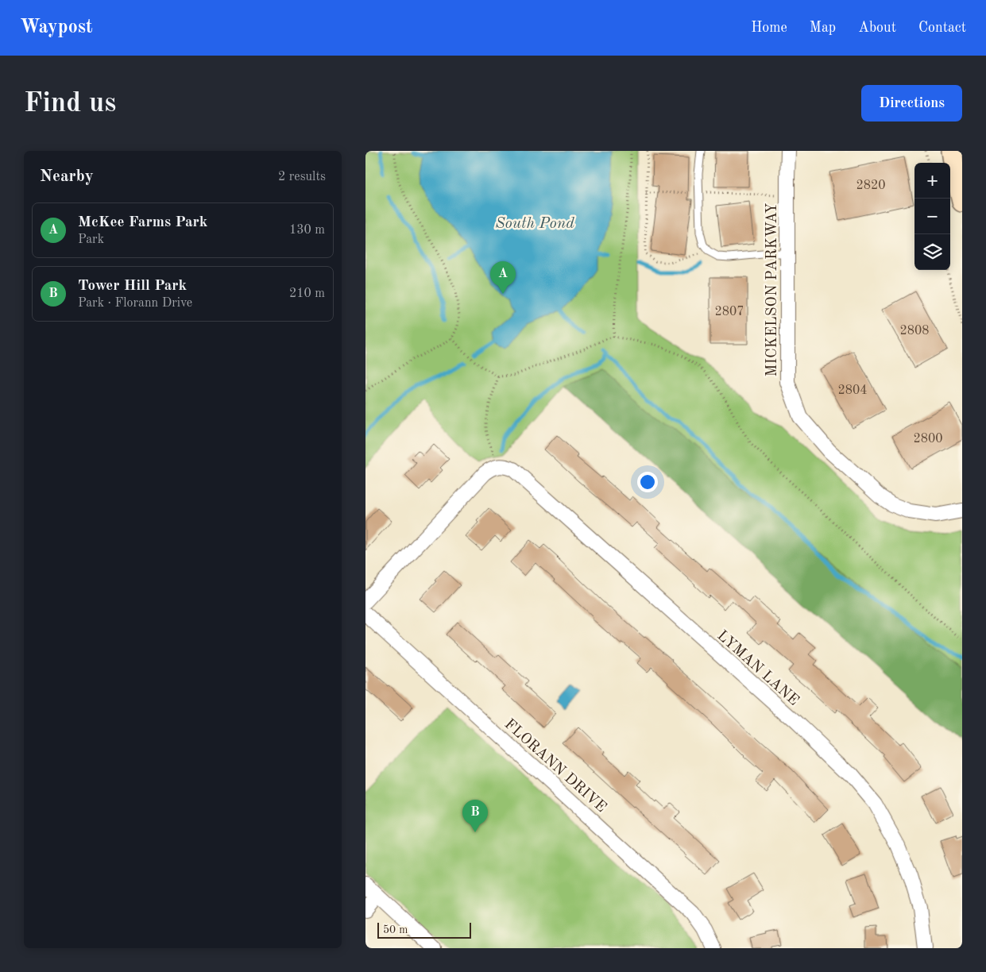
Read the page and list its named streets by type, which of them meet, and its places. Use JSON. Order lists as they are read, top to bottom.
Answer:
{
  "streets": {
    "street": ["MICKELSON PARKWAY", "LYMAN LANE", "FLORANN DRIVE"]
  },
  "water": ["South Pond"],
  "house_numbers": [
    "2820",
    "2807",
    "2808",
    "2804",
    "2800"
  ],
  "scale_bar": "50 m",
  "page": {
    "header": "Waypost",
    "nav": [
      "Home",
      "Map",
      "About",
      "Contact"
    ],
    "buttons": "Directions",
    "title": "Find us",
    "heading": ["Nearby", "2 results"],
    "map_buttons": ["+", "−"],
    "list": [
      {
        "mark": "A",
        "name": "McKee Farms Park",
        "note": "Park",
        "value": "130 m"
      },
      {
        "mark": "B",
        "name": "Tower Hill Park",
        "note": "Park · Florann Drive",
        "value": "210 m"
      }
    ],
    "pins": ["A", "B"],
    "scale": "50 m"
  }
}
